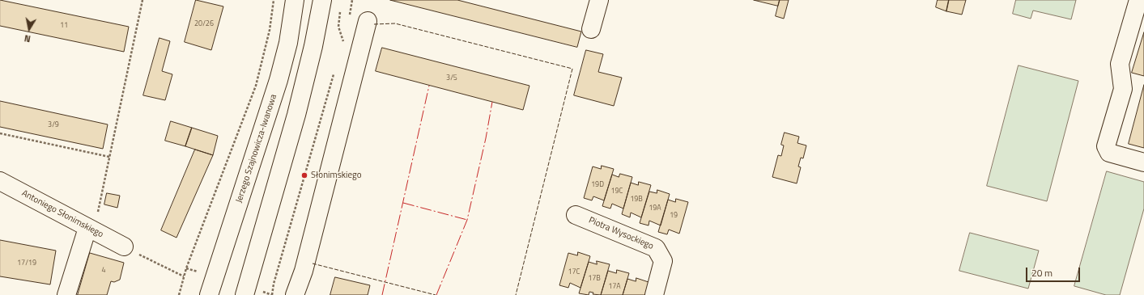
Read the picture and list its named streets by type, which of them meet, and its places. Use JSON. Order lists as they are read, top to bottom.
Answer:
{
  "streets": {
    "main road": ["Jerzego Szajnowicza-Iwanowa", "Antoniego Słonimskiego", "Piotra Wysockiego"]
  },
  "places": ["Słonimskiego"],
  "house_numbers": [
    "20/26",
    "11",
    "3/5",
    "3/9",
    "19D",
    "19C",
    "19B",
    "19A",
    "19",
    "17/19",
    "4",
    "17C",
    "17B",
    "17A"
  ],
  "scale_bar": "20 m",
  "north": "bottom"
}
